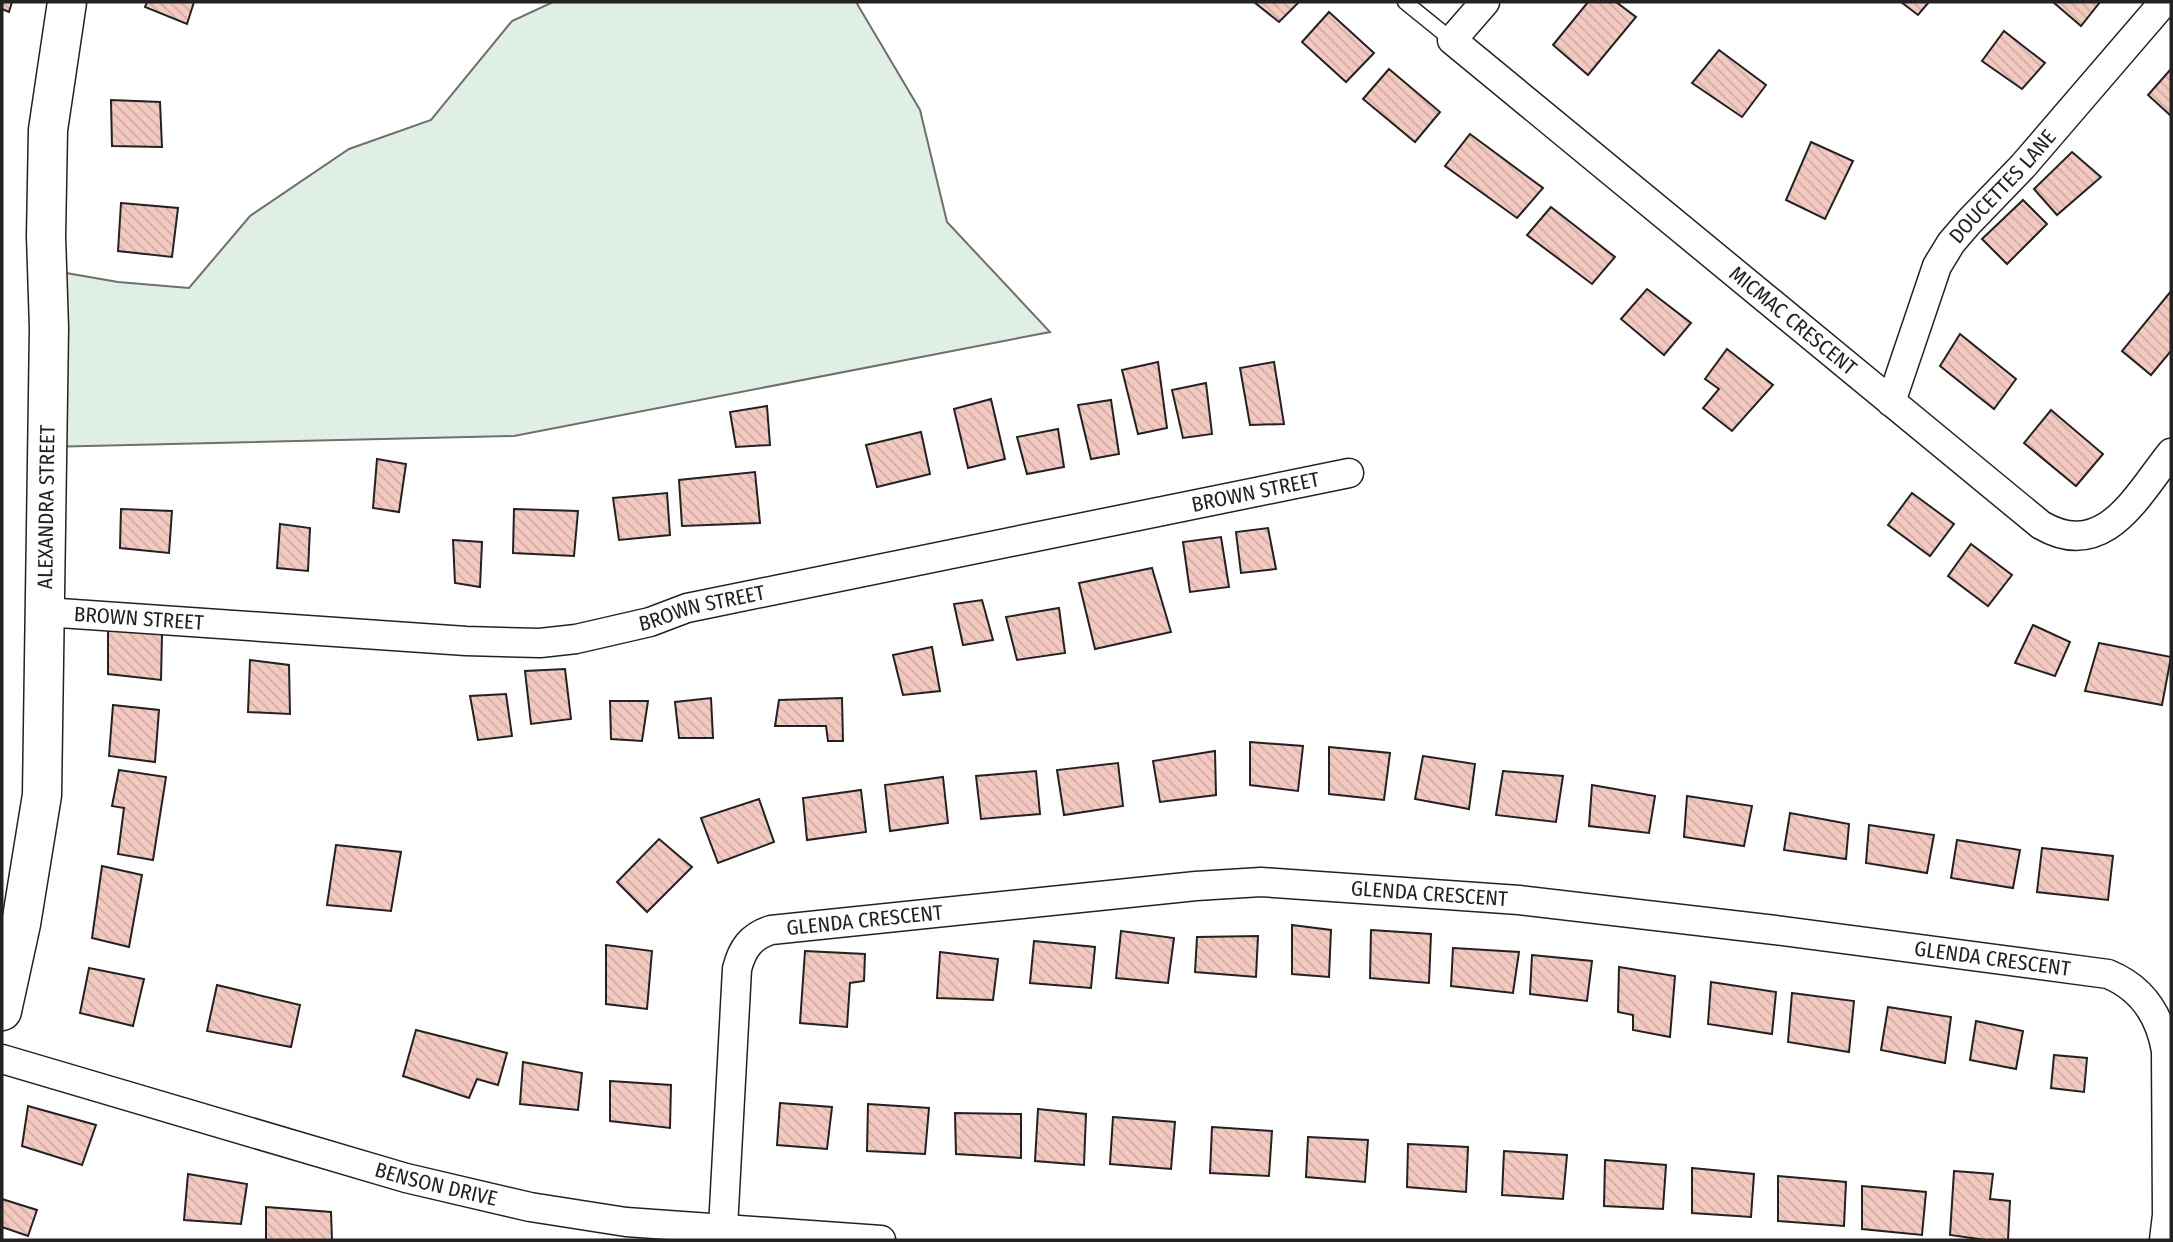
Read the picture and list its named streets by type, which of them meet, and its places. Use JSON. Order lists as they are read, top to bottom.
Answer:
{
  "streets": {
    "main road": ["ALEXANDRA STREET"],
    "street": [
      "DOUCETTES LANE",
      "MICMAC CRESCENT",
      "BROWN STREET",
      "GLENDA CRESCENT",
      "BENSON DRIVE"
    ]
  },
  "crossings": [
    ["DOUCETTES LANE", "MICMAC CRESCENT"],
    ["BROWN STREET", "ALEXANDRA STREET"],
    ["GLENDA CRESCENT", "BENSON DRIVE"]
  ]
}
